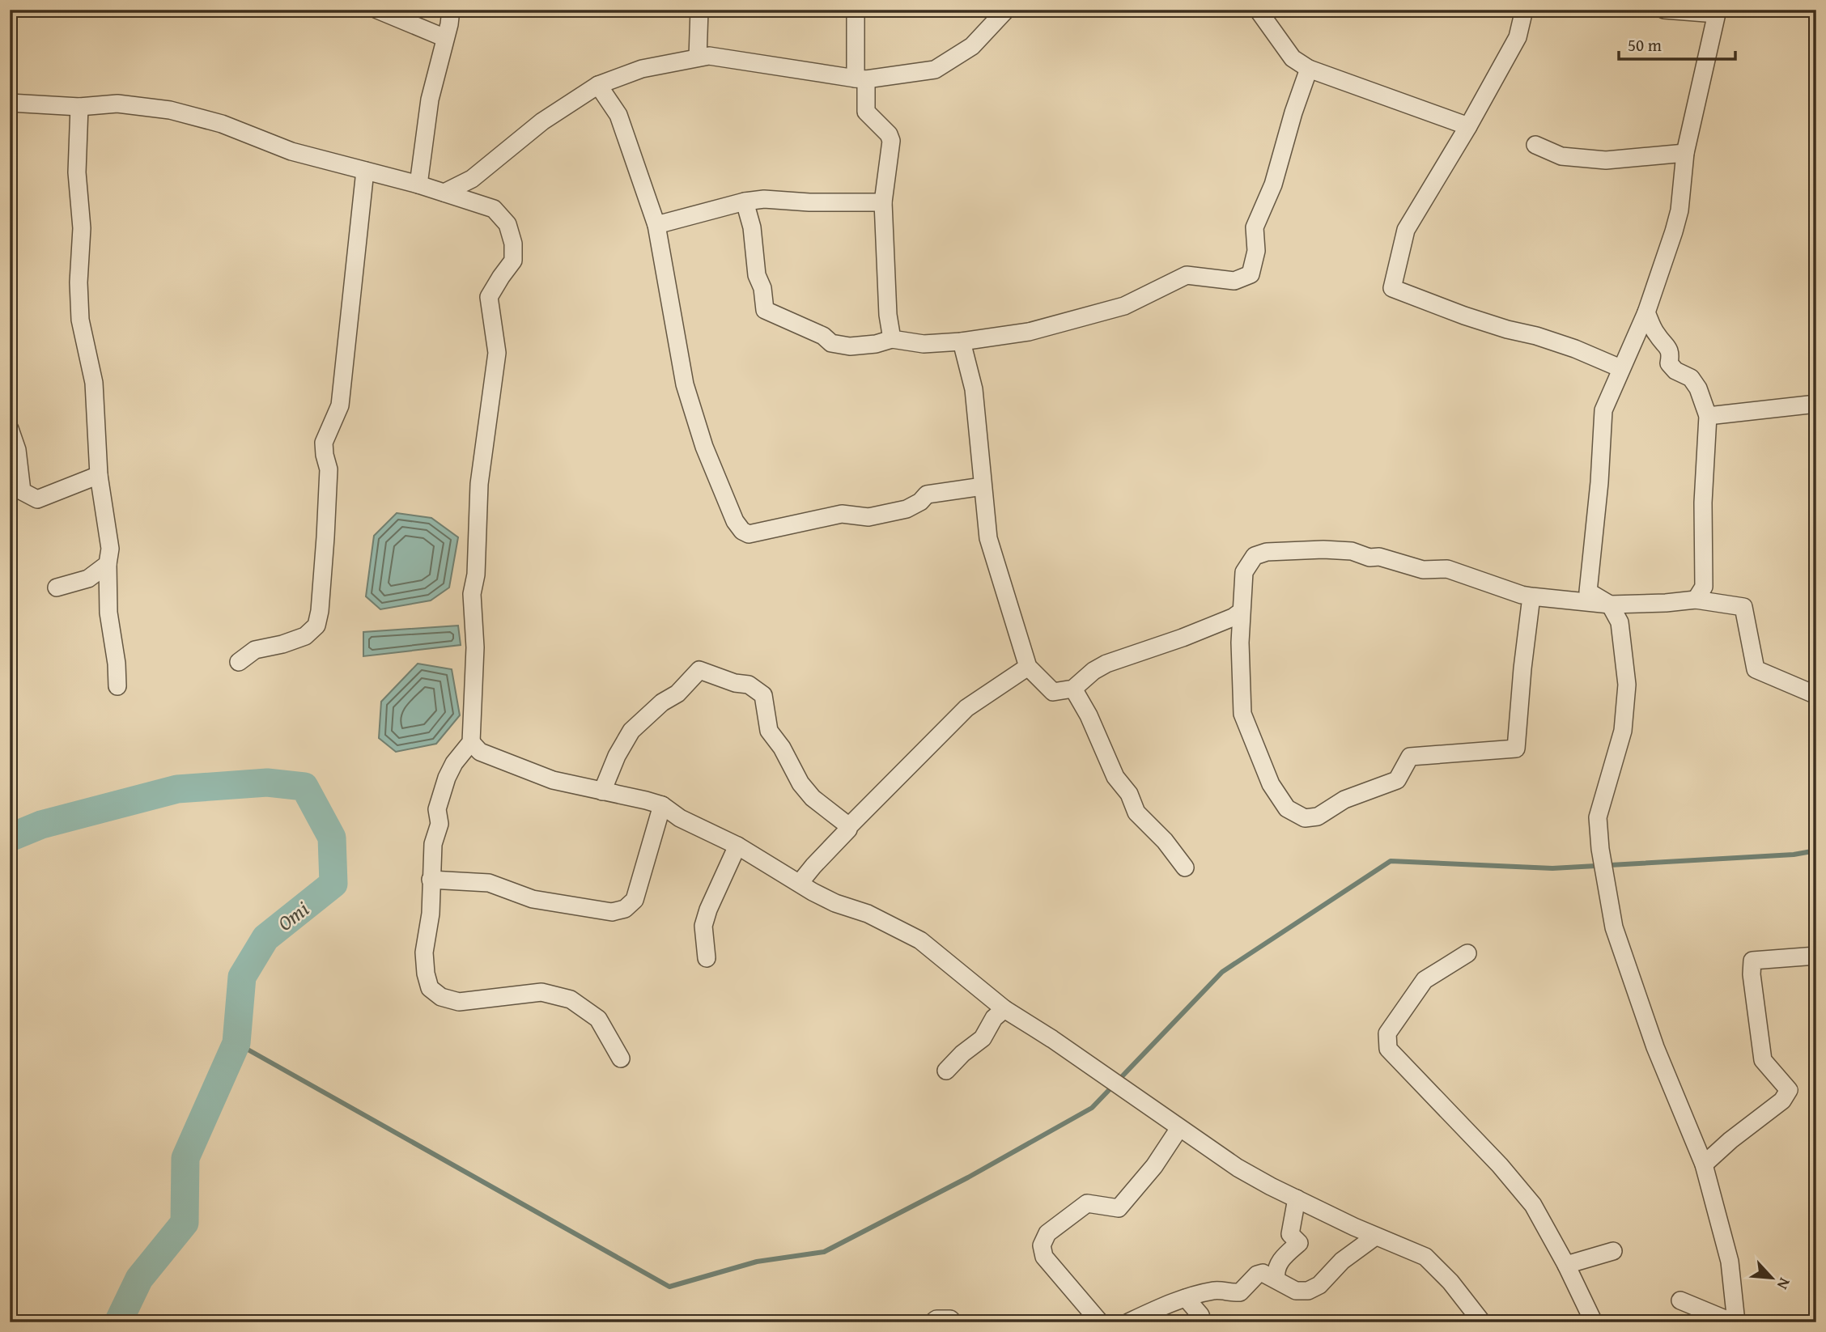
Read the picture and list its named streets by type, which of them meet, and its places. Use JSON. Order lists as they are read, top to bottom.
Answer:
{
  "water": ["Omi"],
  "scale_bar": "50 m",
  "north": "bottom right"
}
